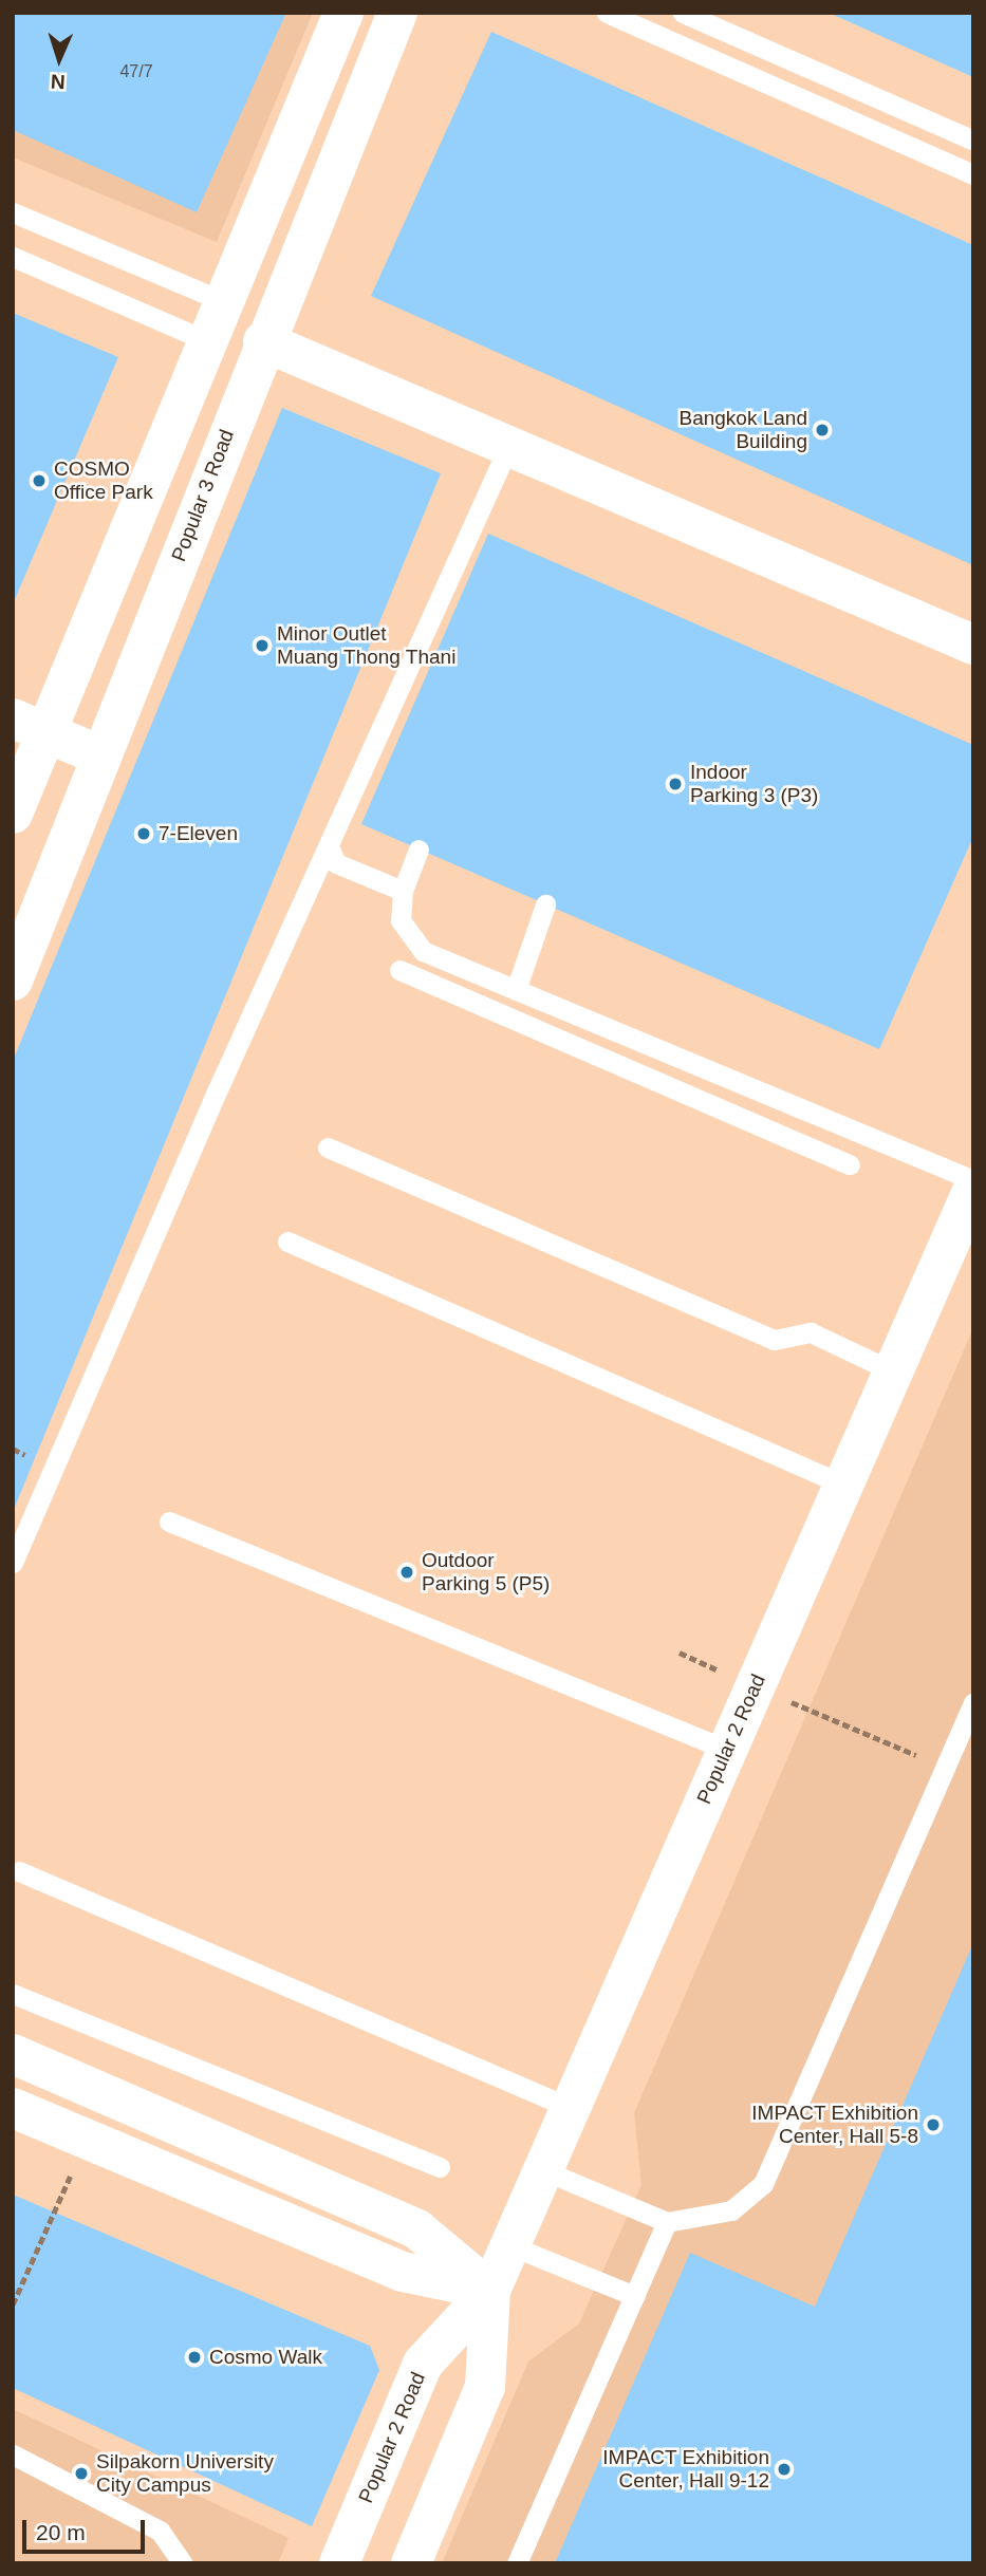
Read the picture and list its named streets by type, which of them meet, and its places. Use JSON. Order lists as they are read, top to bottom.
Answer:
{
  "streets": {
    "street": ["Popular 3 Road", "Popular 2 Road"]
  },
  "places": [
    "Bangkok Land Building",
    "COSMO Office Park",
    "Minor Outlet Muang Thong Thani",
    "Indoor Parking 3 (P3)",
    "7-Eleven",
    "Outdoor Parking 5 (P5)",
    "IMPACT Exhibition Center, Hall 5-8",
    "Cosmo Walk",
    "IMPACT Exhibition Center, Hall 9-12",
    "Silpakorn University City Campus"
  ],
  "house_numbers": ["47/7"],
  "scale_bar": "20 m",
  "north": "bottom"
}
